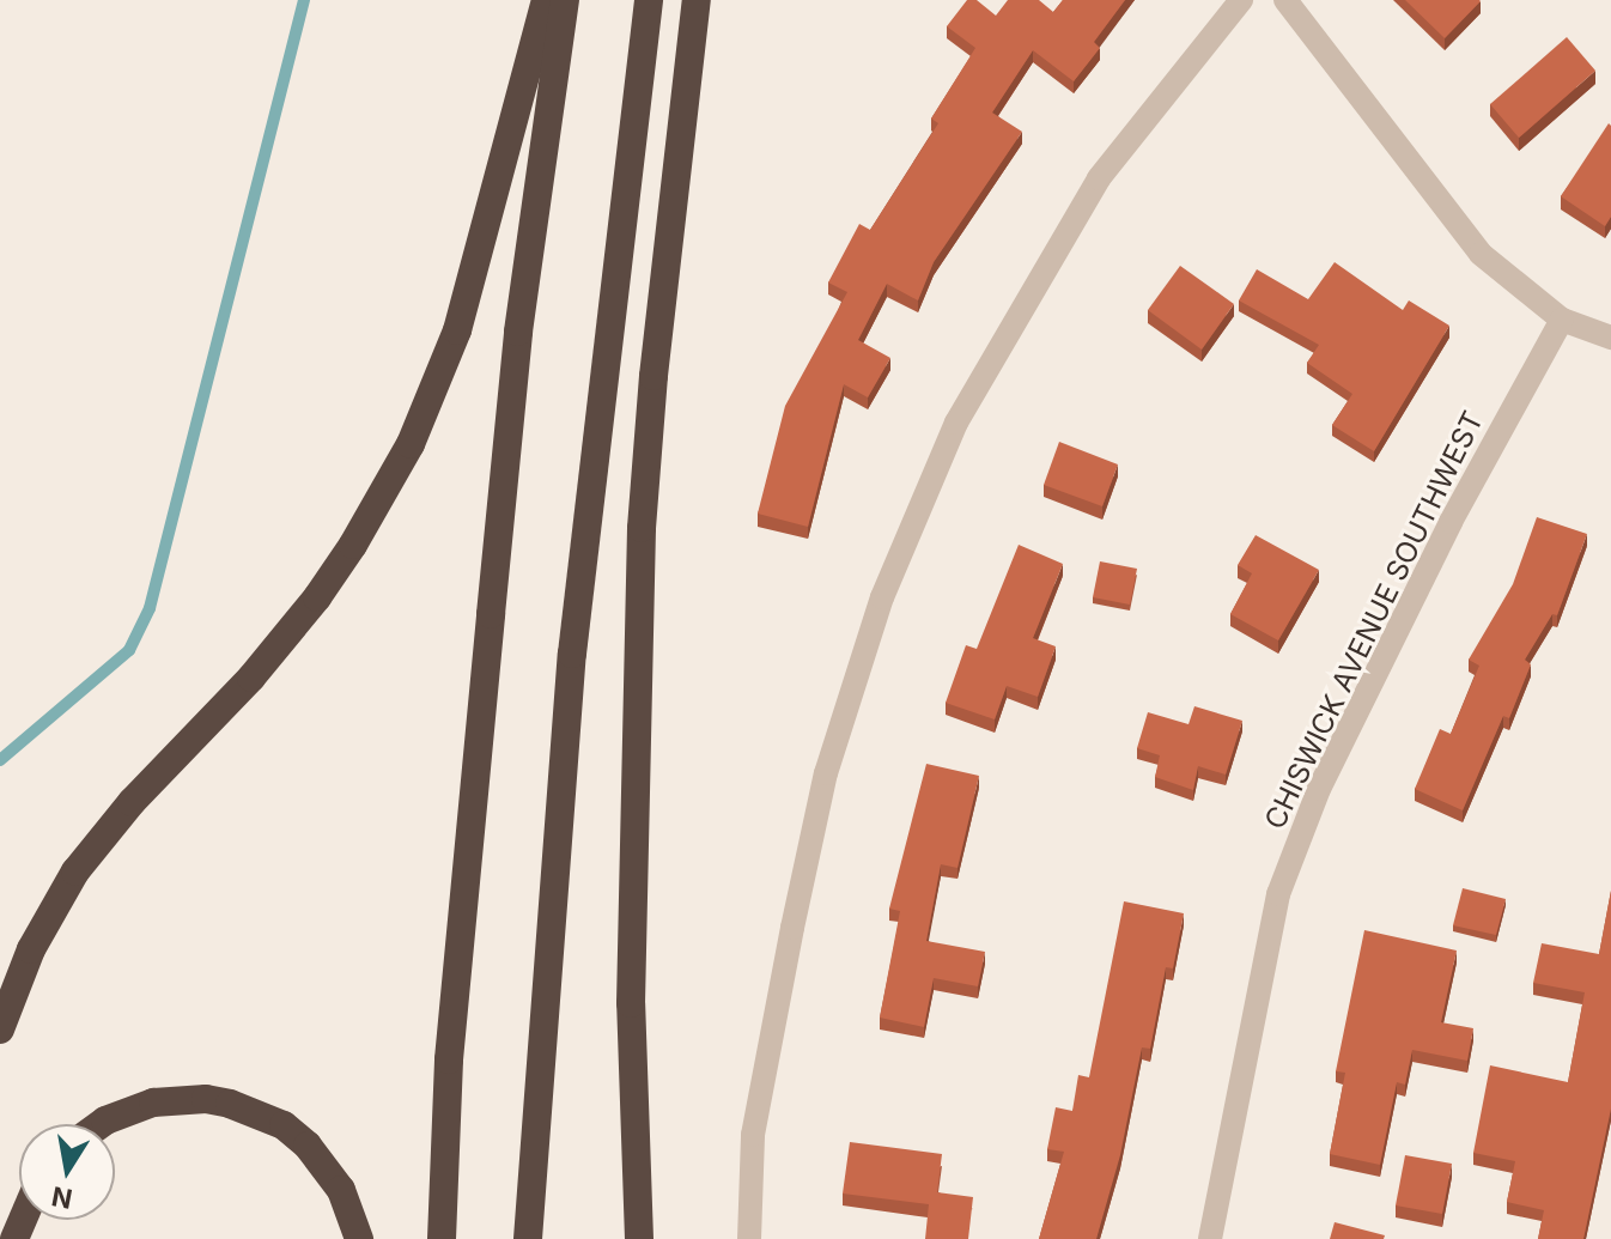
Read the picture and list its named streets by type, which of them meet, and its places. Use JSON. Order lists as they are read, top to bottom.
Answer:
{
  "streets": {
    "street": ["CHISWICK AVENUE SOUTHWEST"]
  },
  "north": "bottom"
}
